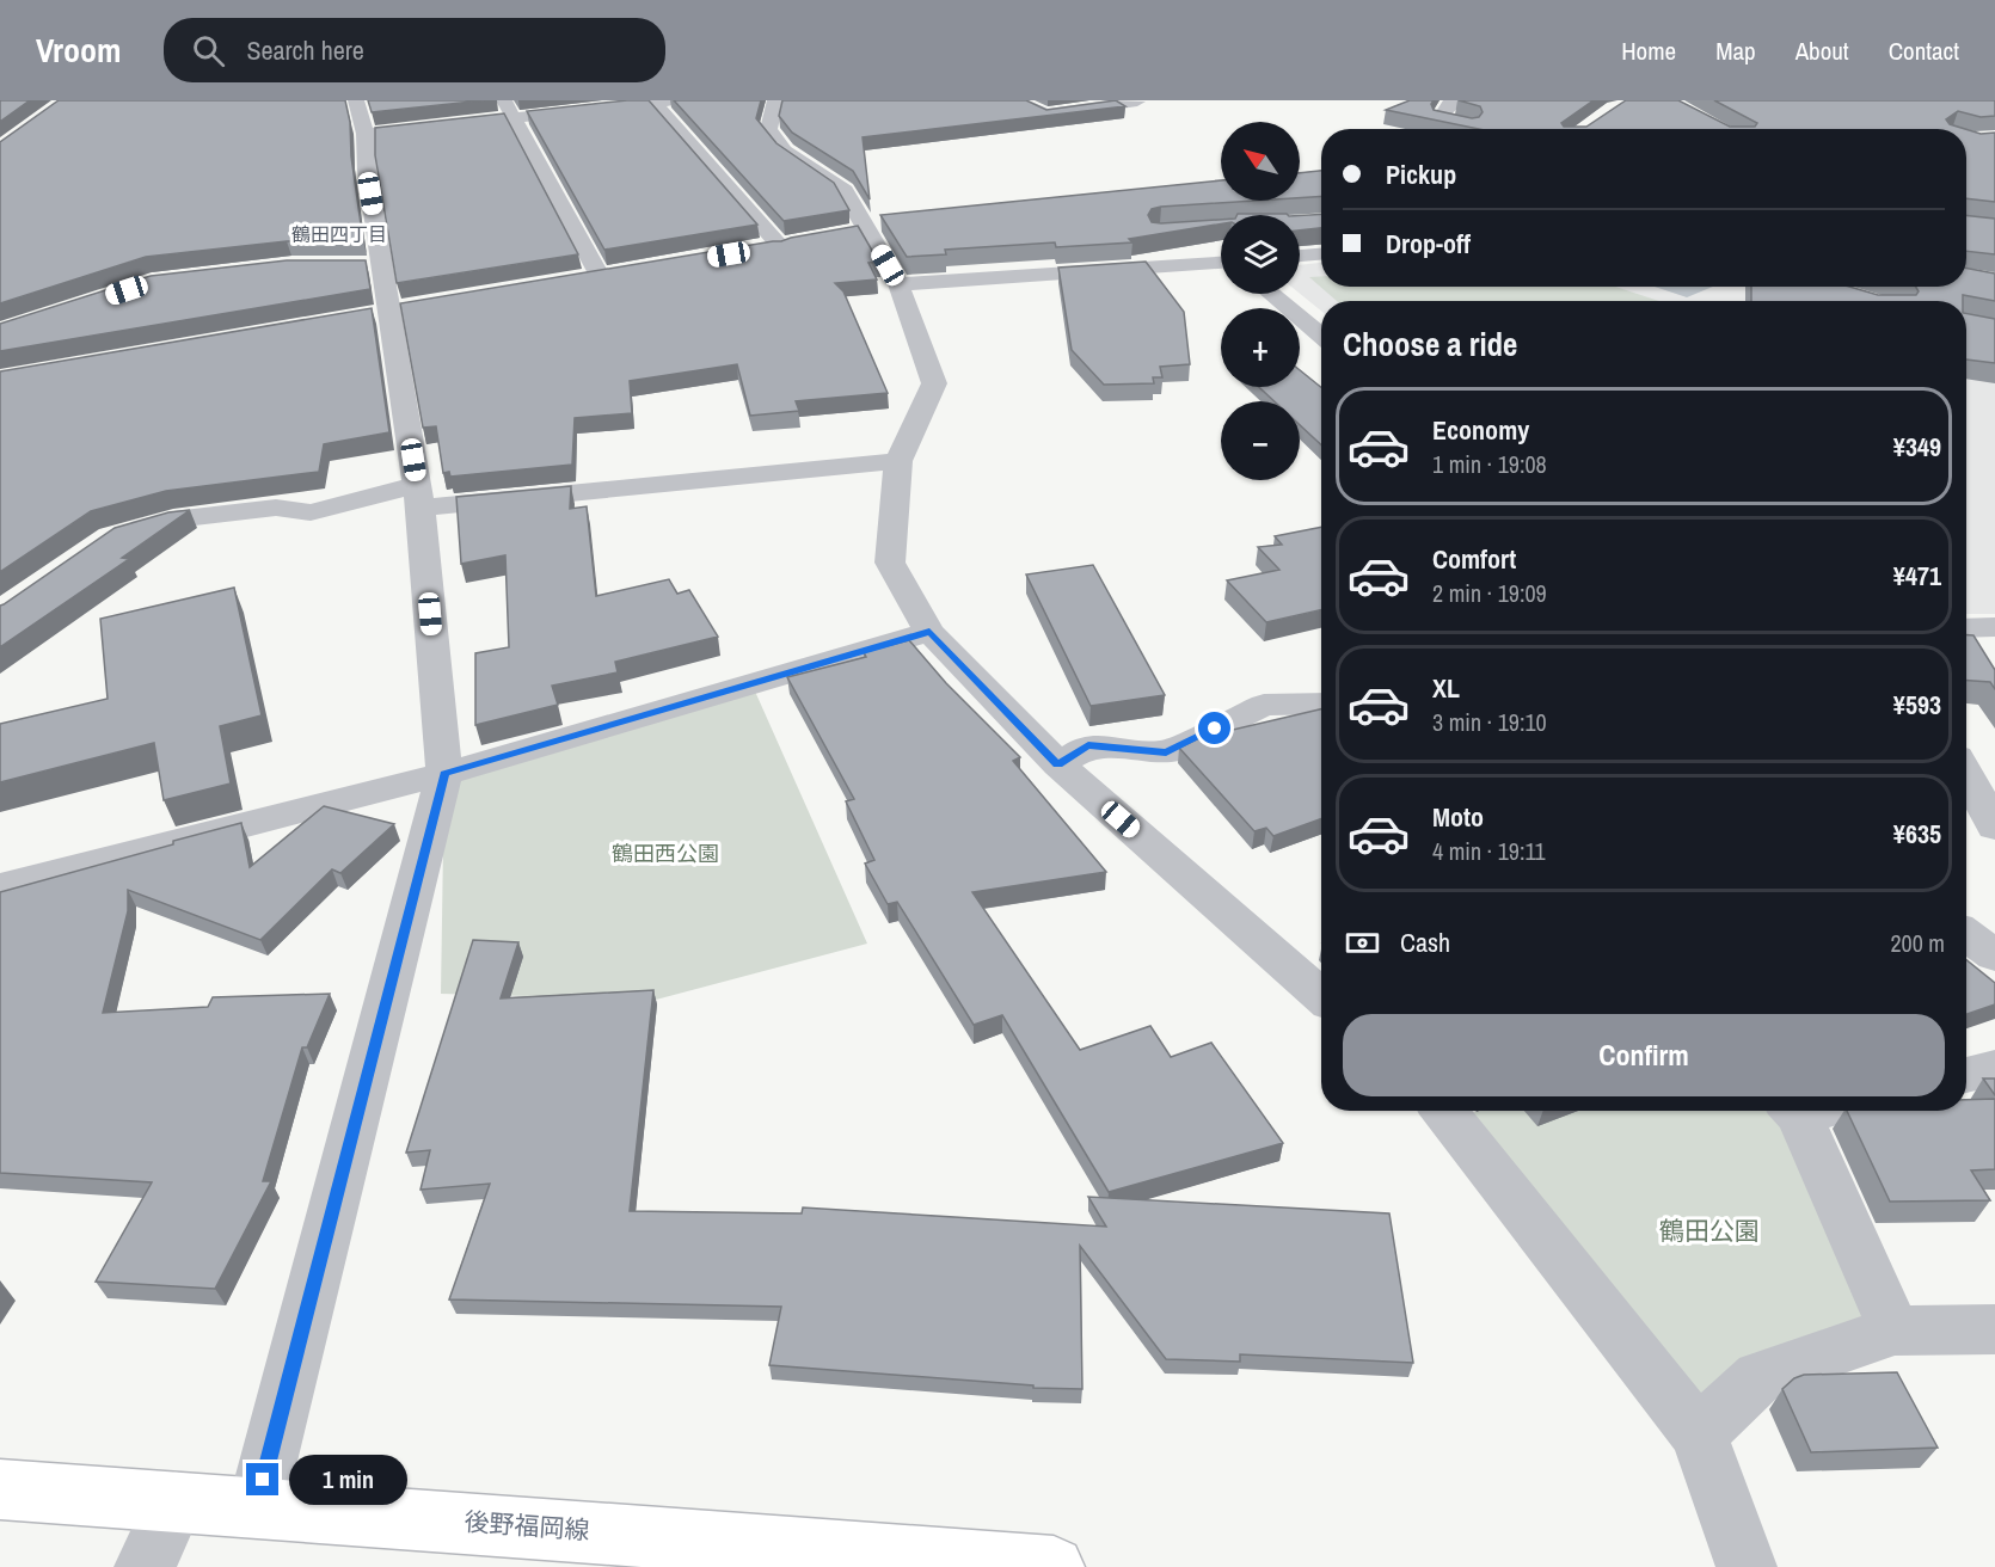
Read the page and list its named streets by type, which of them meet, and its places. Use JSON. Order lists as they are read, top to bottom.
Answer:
{
  "streets": {
    "main road": ["後野福岡線"]
  },
  "districts": ["鶴田四丁目"],
  "parks": ["鶴田西公園", "鶴田公園"],
  "north": "top left",
  "page": {
    "header": "Vroom",
    "search": "Search here",
    "nav": [
      "Home",
      "Map",
      "About",
      "Contact"
    ],
    "map_buttons": ["+", "−"],
    "banner": ["Pickup", "Drop-off"],
    "heading": "Choose a ride",
    "list": [
      {
        "name": "Economy",
        "note": "1 min · 19:08",
        "value": "¥349"
      },
      {
        "name": "Comfort",
        "note": "2 min · 19:09",
        "value": "¥471"
      },
      {
        "name": "XL",
        "note": "3 min · 19:10",
        "value": "¥593"
      },
      {
        "name": "Moto",
        "note": "4 min · 19:11",
        "value": "¥635"
      }
    ],
    "pay": ["Cash", "200 m"],
    "buttons": "Confirm",
    "bubble": "1 min"
  }
}
